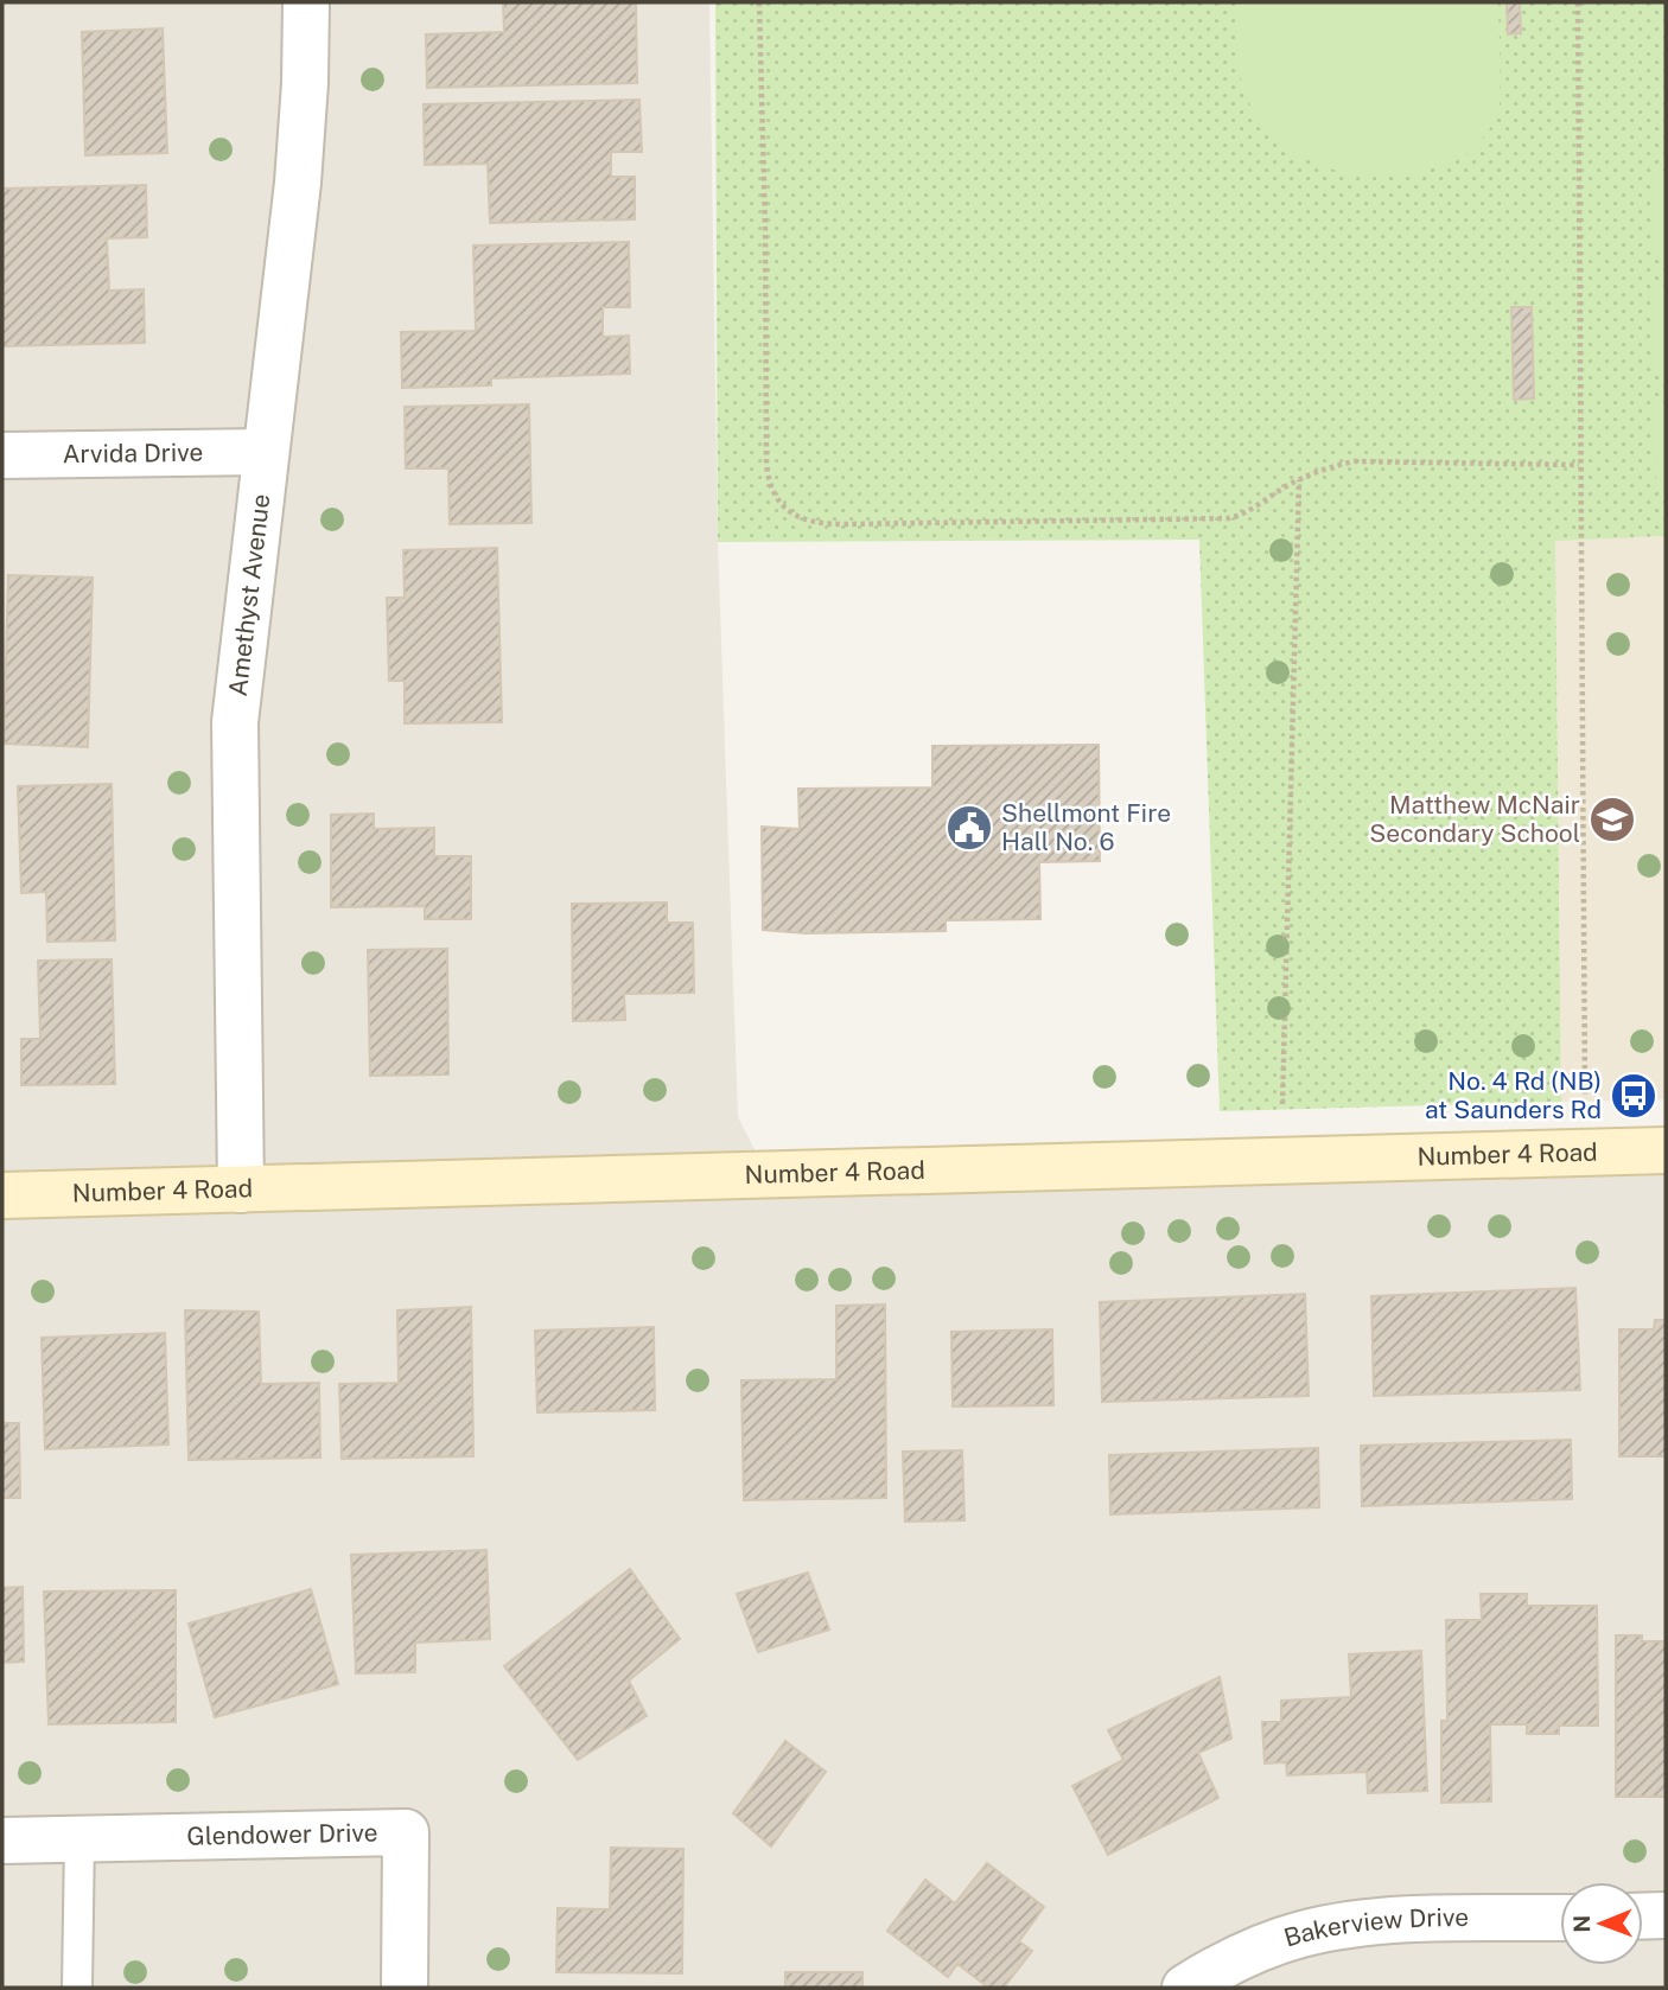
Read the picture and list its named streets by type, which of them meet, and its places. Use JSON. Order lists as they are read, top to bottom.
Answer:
{
  "streets": {
    "main road": ["Number 4 Road"],
    "street": [
      "Arvida Drive",
      "Amethyst Avenue",
      "Glendower Drive",
      "Bakerview Drive"
    ]
  },
  "crossings": [
    ["Arvida Drive", "Amethyst Avenue"],
    ["Amethyst Avenue", "Number 4 Road"]
  ],
  "places": {
    "school or university": ["Matthew McNair Secondary School"],
    "public building": ["Shellmont Fire Hall No. 6"],
    "bus stop": ["No. 4 Rd (NB) at Saunders Rd"]
  },
  "north": "left"
}
